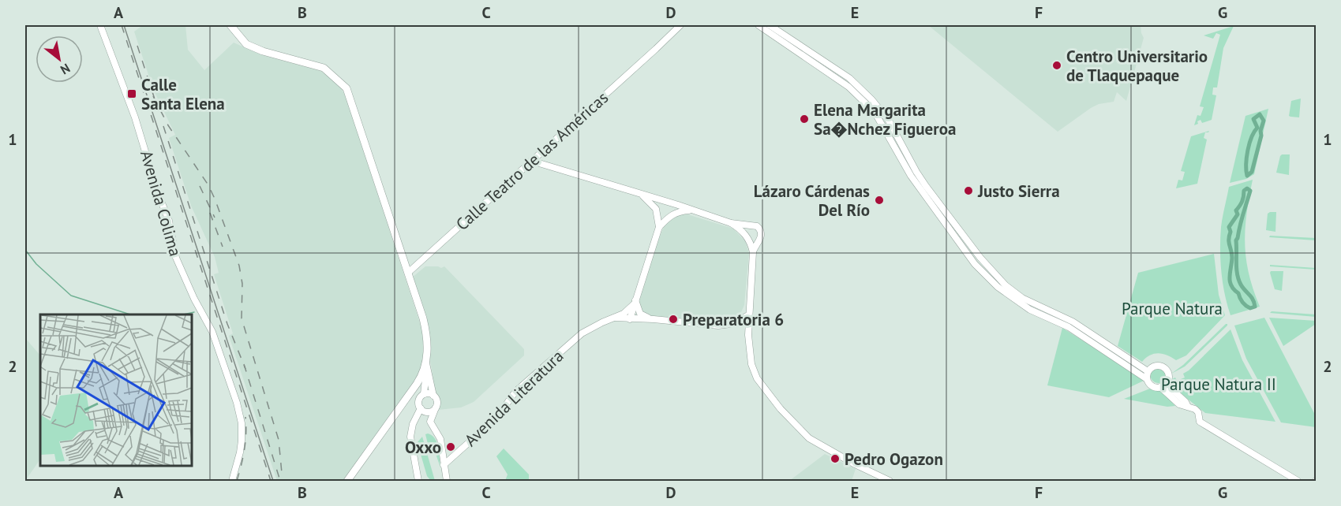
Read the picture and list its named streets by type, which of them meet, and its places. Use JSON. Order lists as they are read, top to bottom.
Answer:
{
  "streets": {
    "street": ["Calle Teatro de las Américas", "Avenida Colima", "Avenida Literatura"]
  },
  "parks": ["Parque Natura", "Parque Natura II"],
  "places": {
    "other": [
      "Centro Universitario de Tlaquepaque",
      "Elena Margarita Sa�Nchez Figueroa",
      "Justo Sierra",
      "Lázaro Cárdenas Del Río",
      "Preparatoria 6",
      "Oxxo",
      "Pedro Ogazon"
    ],
    "transit": ["Calle Santa Elena"]
  },
  "north": "bottom right",
  "grid": {
    "columns": [
      "A",
      "B",
      "C",
      "D",
      "E",
      "F",
      "G"
    ],
    "rows": ["1", "2"]
  }
}
